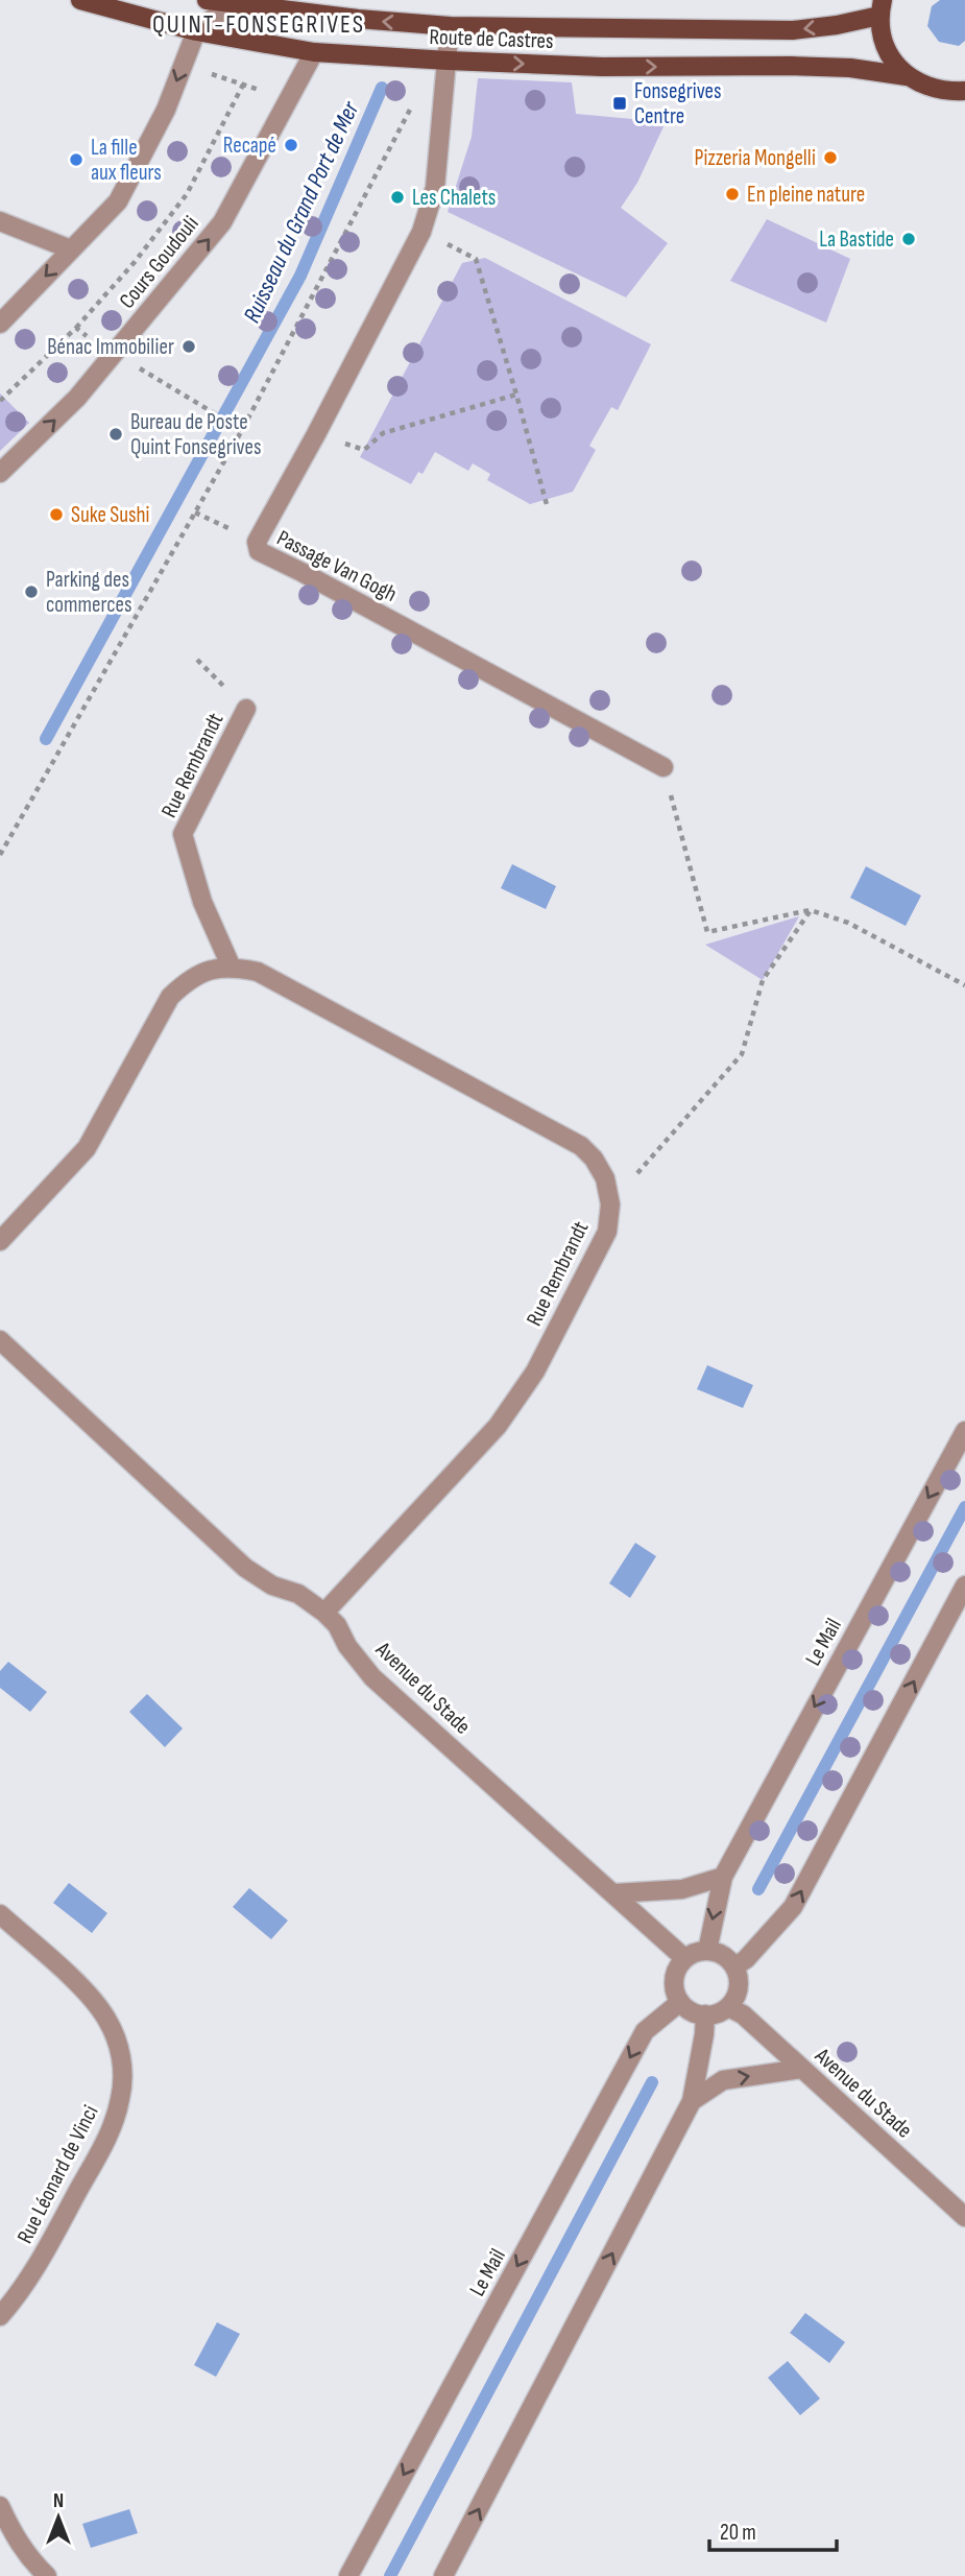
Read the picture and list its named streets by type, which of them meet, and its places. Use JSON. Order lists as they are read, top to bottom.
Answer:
{
  "streets": {
    "main road": ["Route de Castres"],
    "street": [
      "Cours Goudouli",
      "Passage Van Gogh",
      "Rue Rembrandt",
      "Le Mail",
      "Avenue du Stade",
      "Rue Léonard de Vinci"
    ]
  },
  "crossings": [
    ["Route de Castres", "Cours Goudouli"],
    ["Route de Castres", "Passage Van Gogh"],
    ["Rue Rembrandt", "Avenue du Stade"],
    ["Le Mail", "Avenue du Stade"]
  ],
  "districts": ["QUINT-FONSEGRIVES"],
  "water": ["Ruisseau du Grand Port de Mer"],
  "places": {
    "transit": ["Fonsegrives Centre"],
    "other": [
      "Recapé",
      "Pizzeria Mongelli",
      "La fille aux fleurs",
      "En pleine nature",
      "Les Chalets",
      "La Bastide",
      "Bénac Immobilier",
      "Bureau de Poste Quint Fonsegrives",
      "Suke Sushi",
      "Parking des commerces"
    ]
  },
  "scale_bar": "20 m",
  "north": "top"
}
